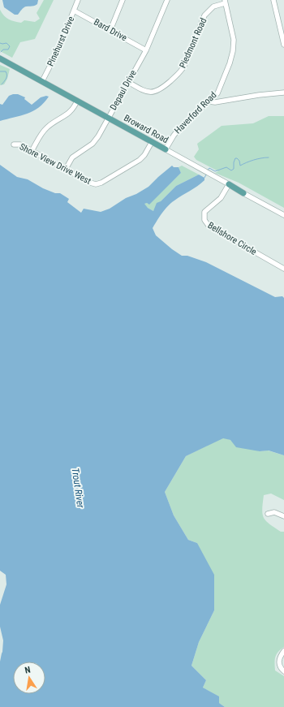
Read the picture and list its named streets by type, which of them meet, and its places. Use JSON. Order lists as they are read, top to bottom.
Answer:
{
  "streets": {
    "main road": ["Broward Road"],
    "street": [
      "Bard Drive",
      "Pinehurst Drive",
      "Piedmont Road",
      "Depaul Drive",
      "Haverford Road",
      "Shore View Drive West",
      "Bellshore Circle"
    ]
  },
  "crossings": [
    ["Bard Drive", "Pinehurst Drive"],
    ["Bard Drive", "Depaul Drive"],
    ["Pinehurst Drive", "Broward Road"],
    ["Piedmont Road", "Depaul Drive"],
    ["Piedmont Road", "Haverford Road"],
    ["Depaul Drive", "Broward Road"],
    ["Depaul Drive", "Shore View Drive West"],
    ["Haverford Road", "Broward Road"],
    ["Broward Road", "Shore View Drive West"],
    ["Broward Road", "Bellshore Circle"]
  ],
  "water": ["Trout River"],
  "north": "top"
}
